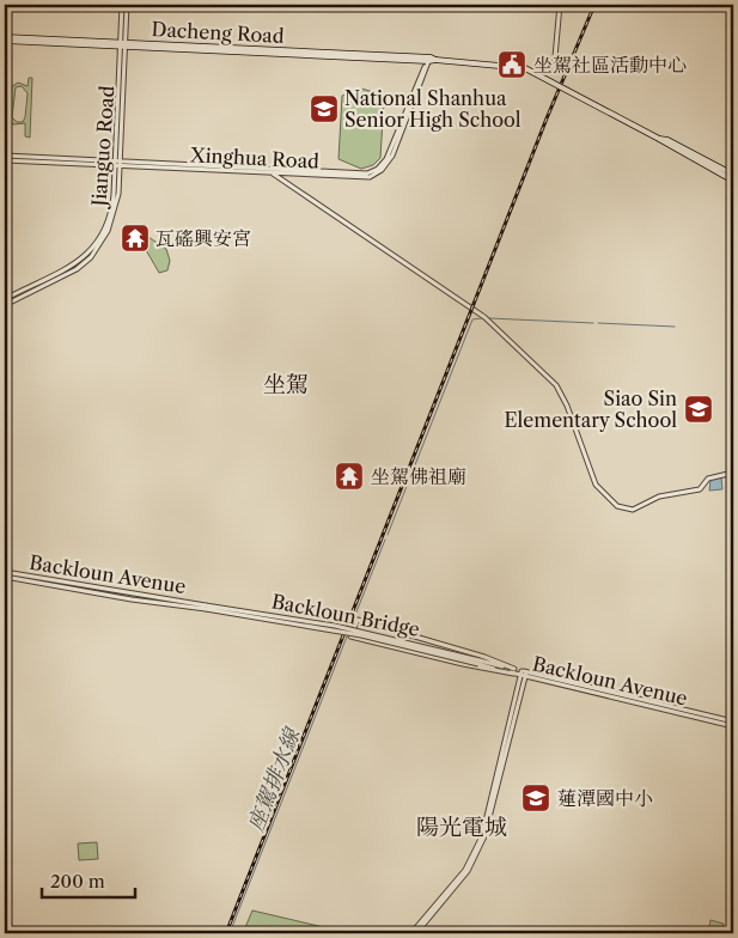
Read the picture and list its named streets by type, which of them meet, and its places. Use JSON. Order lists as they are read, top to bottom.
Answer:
{
  "streets": {
    "main road": ["Dacheng Road"],
    "street": [
      "Jianguo Road",
      "Xinghua Road",
      "Backloun Avenue",
      "Backloun Bridge"
    ]
  },
  "crossings": [
    ["Dacheng Road", "Jianguo Road"],
    ["Dacheng Road", "Xinghua Road"],
    ["Jianguo Road", "Xinghua Road"],
    ["Backloun Avenue", "Backloun Bridge"]
  ],
  "districts": ["坐駕", "陽光電城"],
  "water": ["座駕排水線"],
  "places": {
    "public building": ["坐駕社區活動中心"],
    "school or university": ["National Shanhua Senior High School", "Siao Sin Elementary School", "蓮潭國中小"],
    "temple": ["瓦磘興安宮", "坐駕佛祖廟"]
  },
  "scale_bar": "200 m"
}
